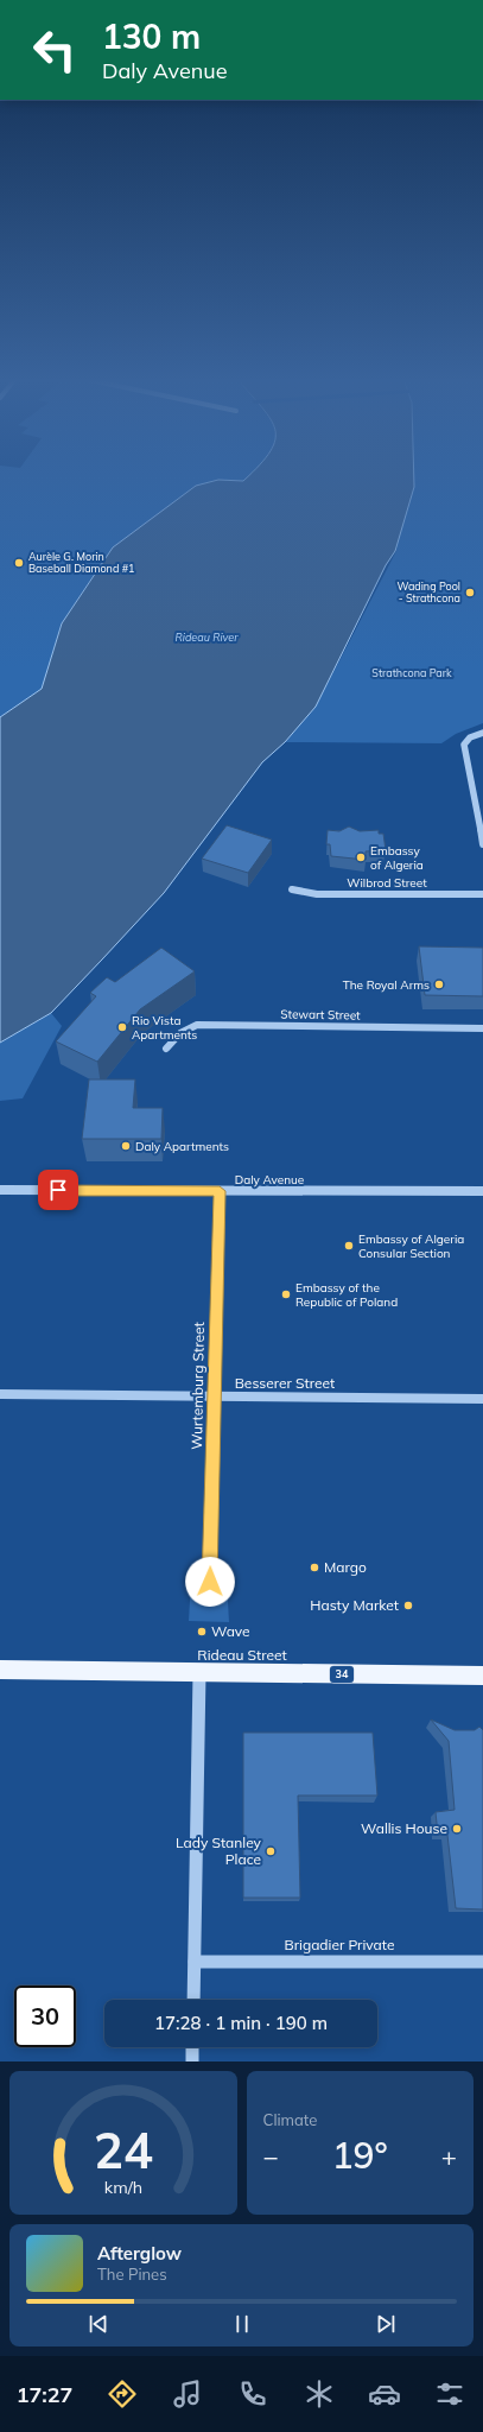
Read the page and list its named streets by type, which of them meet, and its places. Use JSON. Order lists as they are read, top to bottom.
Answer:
{
  "streets": {
    "main road": ["Rideau Street", "34"],
    "street": [
      "Wilbrod Street",
      "Stewart Street",
      "Daly Avenue",
      "Besserer Street",
      "Wurtemburg Street",
      "Brigadier Private"
    ]
  },
  "crossings": [
    ["Daly Avenue", "Wurtemburg Street"],
    ["Besserer Street", "Wurtemburg Street"]
  ],
  "water": ["Rideau River"],
  "parks": ["Strathcona Park"],
  "places": [
    "Aurèle G. Morin Baseball Diamond #1",
    "Wading Pool - Strathcona",
    "Embassy of Algeria",
    "The Royal Arms",
    "Rio Vista Apartments",
    "Daly Apartments",
    "Embassy of Algeria Consular Section",
    "Embassy of the Republic of Poland",
    "Margo",
    "Hasty Market",
    "Wave",
    "Wallis House",
    "Lady Stanley Place"
  ],
  "page": {
    "turn": ["130 m", "Daly Avenue"],
    "limit": "30",
    "trip": "17:28 · 1 min · 190 m",
    "tile": "Climate",
    "heat": ["−", "19°", "+"],
    "song": ["Afterglow", "The Pines"],
    "tabs": "17:27",
    "gauge": ["24", "km/h"]
  }
}
